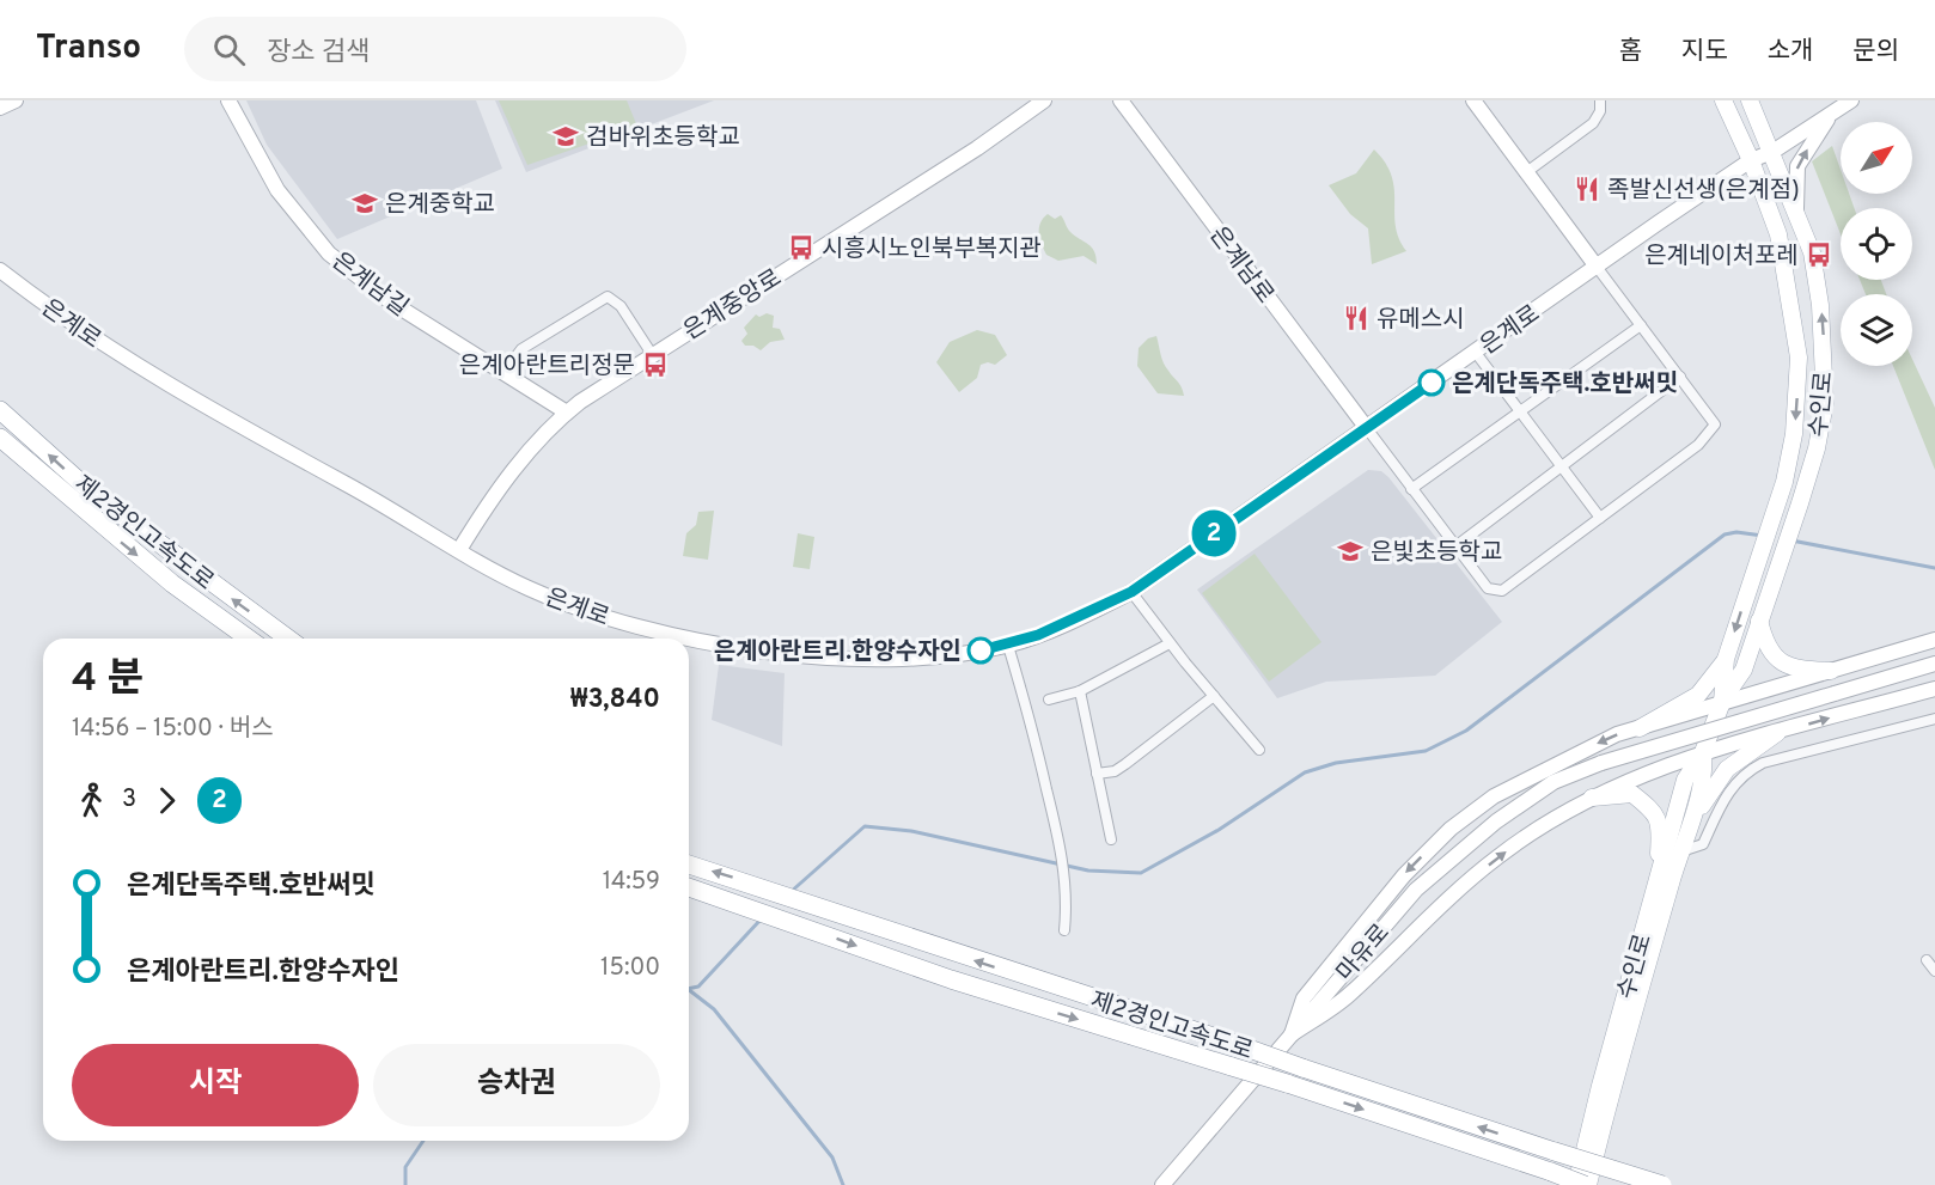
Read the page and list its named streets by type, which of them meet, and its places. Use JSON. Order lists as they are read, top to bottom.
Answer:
{
  "streets": {
    "highway": ["제2경인고속도로"],
    "main road": ["수인로"],
    "street": [
      "은계남로",
      "은계남길",
      "은계중앙로",
      "은계로",
      "마유로"
    ]
  },
  "crossings": [
    ["은계남로", "은계로"],
    ["은계남길", "은계중앙로"],
    ["은계중앙로", "은계로"],
    ["은계로", "수인로"],
    ["수인로", "제2경인고속도로"]
  ],
  "places": {
    "school or university": ["검바위초등학교", "은계중학교", "은빛초등학교"],
    "restaurant": ["족발신선생(은계점)", "유메스시"],
    "bus stop": ["시흥시노인북부복지관", "은계네이처포레", "은계아란트리정문"],
    "other": ["은계단독주택.호반써밋", "은계아란트리.한양수자인"]
  },
  "lines": ["bus line 2"],
  "north": "top right",
  "page": {
    "header": "Transo",
    "search": "장소 검색",
    "nav": [
      "홈",
      "지도",
      "소개",
      "문의"
    ],
    "on_map": "2",
    "heading": ["4 분", "14:56 – 15:00 · 버스", "₩3,840"],
    "legs": ["3", "2"],
    "list": [
      {
        "name": "은계단독주택.호반써밋",
        "value": "14:59"
      },
      {
        "name": "은계아란트리.한양수자인",
        "value": "15:00"
      }
    ],
    "buttons": ["시작", "승차권"]
  }
}
